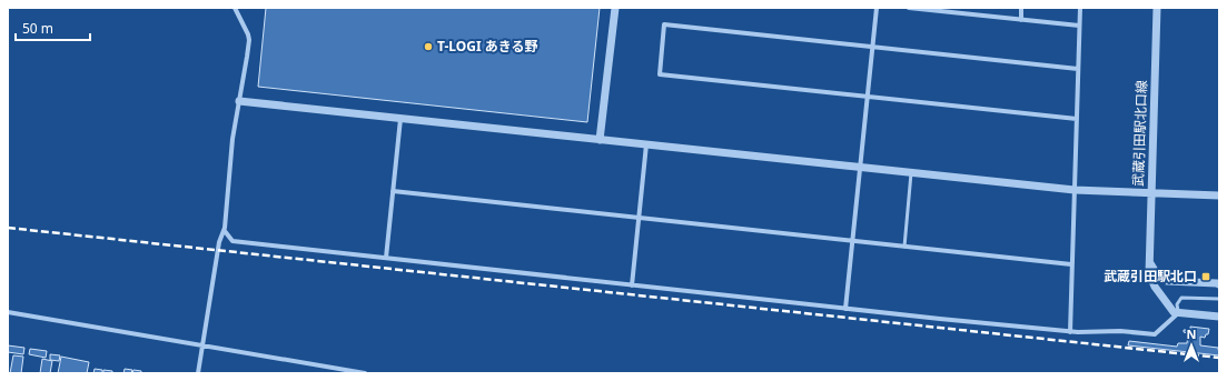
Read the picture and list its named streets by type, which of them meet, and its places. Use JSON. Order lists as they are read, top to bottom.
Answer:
{
  "streets": {
    "street": ["武蔵引田駅北口線"]
  },
  "places": {
    "other": ["T-LOGI あきる野"],
    "transit": ["武蔵引田駅北口"]
  },
  "scale_bar": "50 m",
  "north": "top"
}
